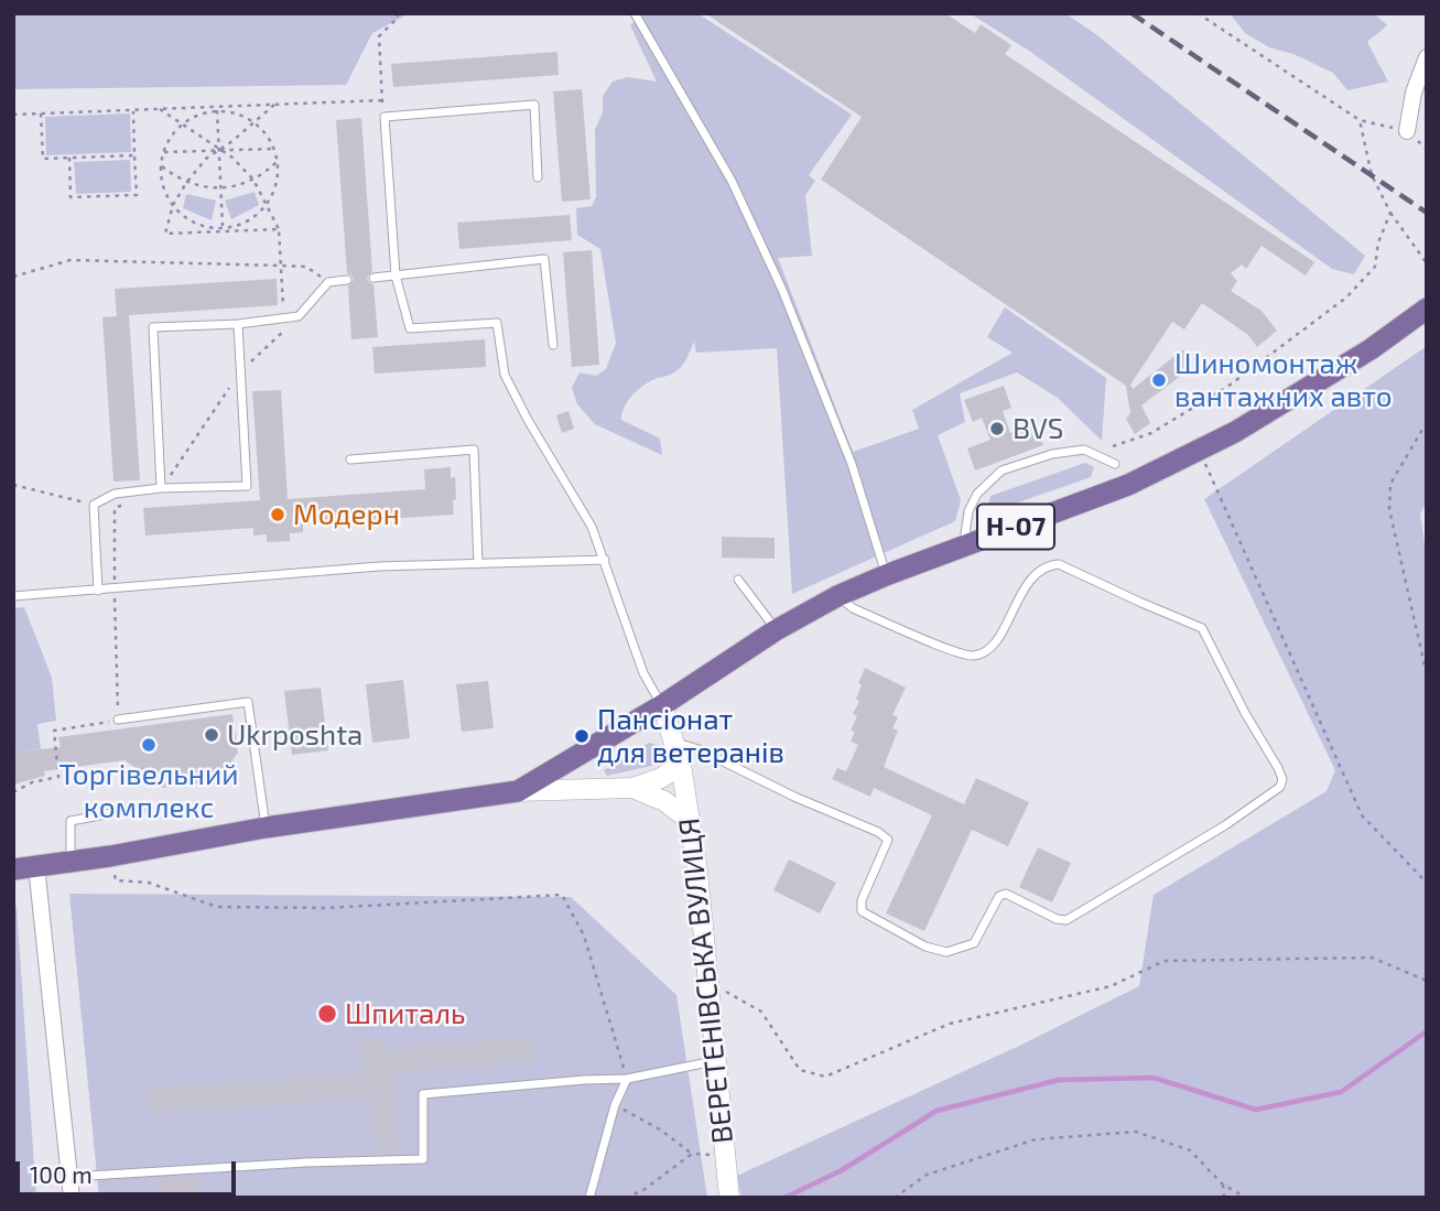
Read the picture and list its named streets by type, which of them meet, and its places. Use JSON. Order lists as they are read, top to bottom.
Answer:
{
  "streets": {
    "main road": ["Н-07"],
    "street": ["ВЕРЕТЕНІВСЬКА ВУЛИЦЯ"]
  },
  "crossings": [
    ["Н-07", "ВЕРЕТЕНІВСЬКА ВУЛИЦЯ"]
  ],
  "places": [
    "Шиномонтаж вантажних авто",
    "BVS",
    "Модерн",
    "Ukrposhta",
    "Пансіонат для ветеранів",
    "Торгівельний комплекс",
    "Шпиталь"
  ],
  "scale_bar": "100 m"
}
